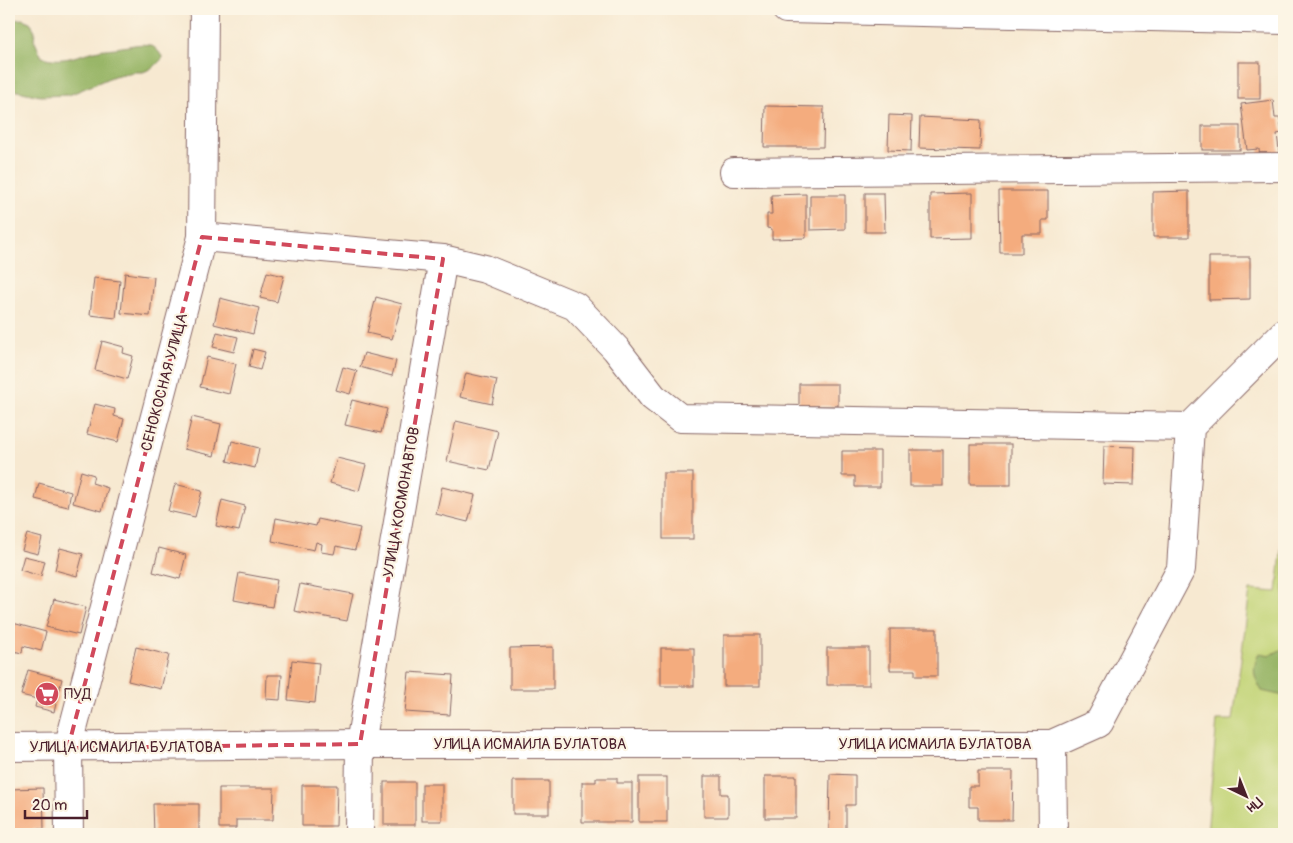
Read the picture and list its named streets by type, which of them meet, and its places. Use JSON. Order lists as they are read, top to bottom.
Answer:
{
  "streets": {
    "street": ["СЕНОКОСНАЯ УЛИЦА", "УЛИЦА КОСМОНАВТОВ", "УЛИЦА ИСМАИЛА БУЛАТОВА"]
  },
  "crossings": [
    ["СЕНОКОСНАЯ УЛИЦА", "УЛИЦА ИСМАИЛА БУЛАТОВА"],
    ["УЛИЦА КОСМОНАВТОВ", "УЛИЦА ИСМАИЛА БУЛАТОВА"]
  ],
  "places": {
    "supermarket": ["ПУД"]
  },
  "scale_bar": "20 m",
  "north": "bottom right"
}
